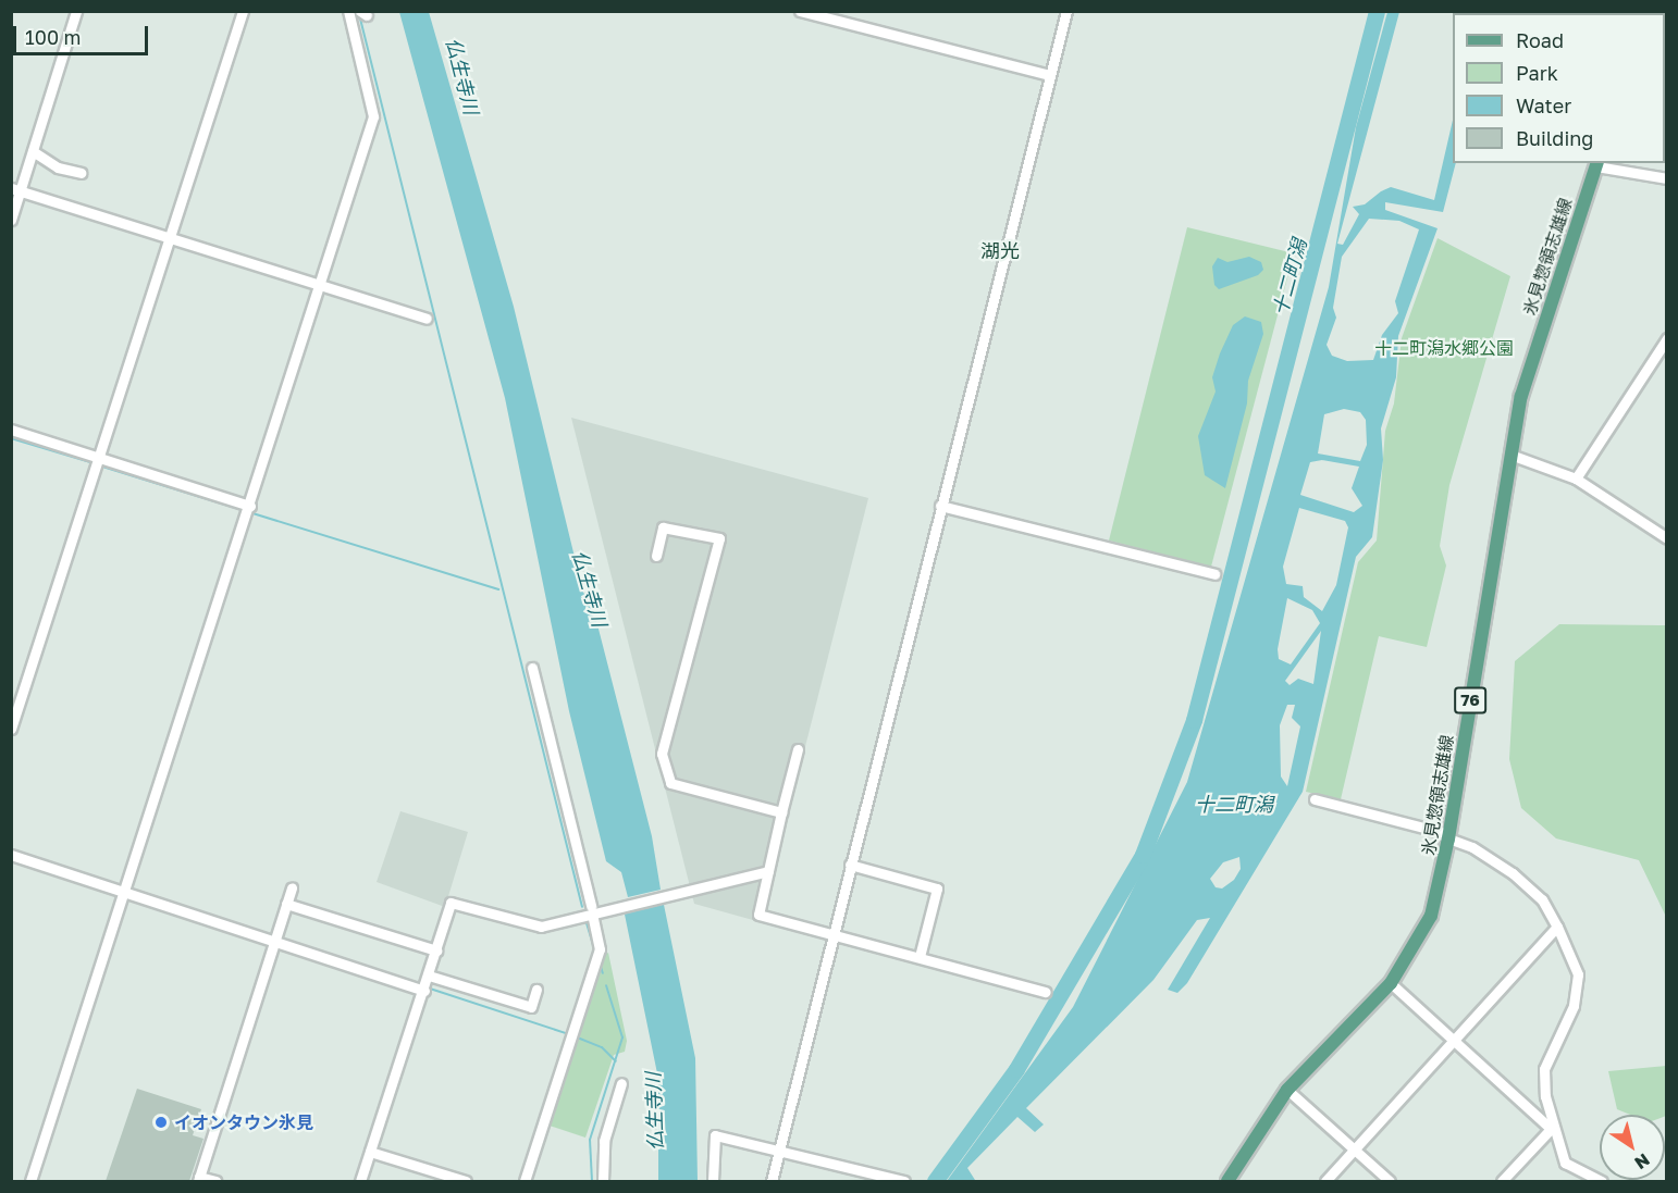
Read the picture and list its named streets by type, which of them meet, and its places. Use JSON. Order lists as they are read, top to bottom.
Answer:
{
  "streets": {
    "main road": ["氷見惣領志雄線", "76"]
  },
  "districts": ["湖光"],
  "water": ["仏生寺川", "十二町潟"],
  "parks": ["十二町潟水郷公園"],
  "places": ["イオンタウン氷見"],
  "legend": [
    "Road",
    "Park",
    "Water",
    "Building"
  ],
  "scale_bar": "100 m",
  "north": "bottom right"
}
